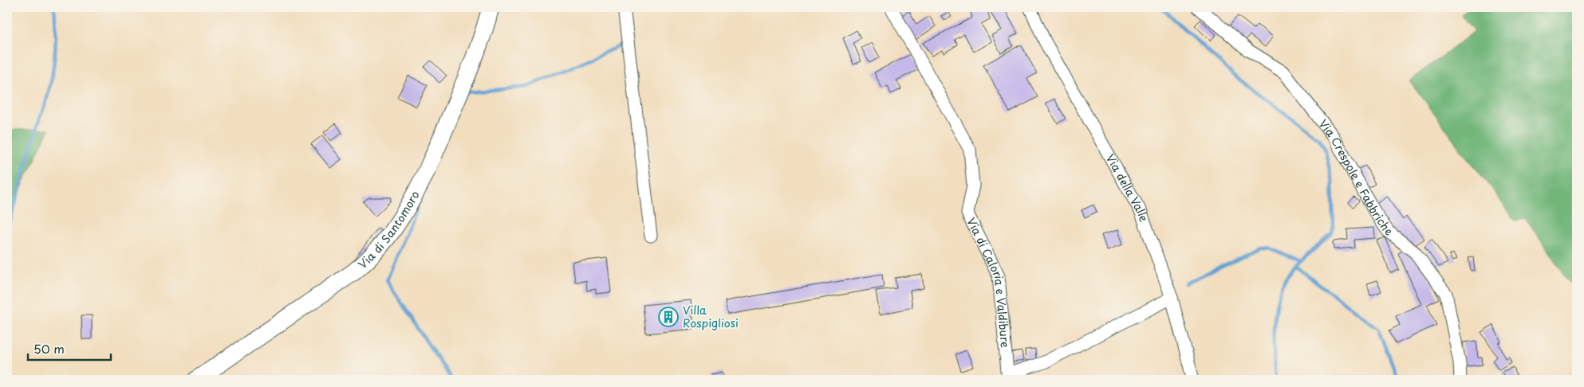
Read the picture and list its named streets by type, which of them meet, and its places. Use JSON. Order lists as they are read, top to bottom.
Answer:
{
  "streets": {
    "main road": ["Via di Santomoro"],
    "street": ["Via Crespole e Fabbriche", "Via della Valle", "Via di Caloria e Valdibure"]
  },
  "crossings": [
    ["Via della Valle", "Via di Caloria e Valdibure"]
  ],
  "places": {
    "building": ["Villa Rospigliosi"]
  },
  "scale_bar": "50 m"
}
